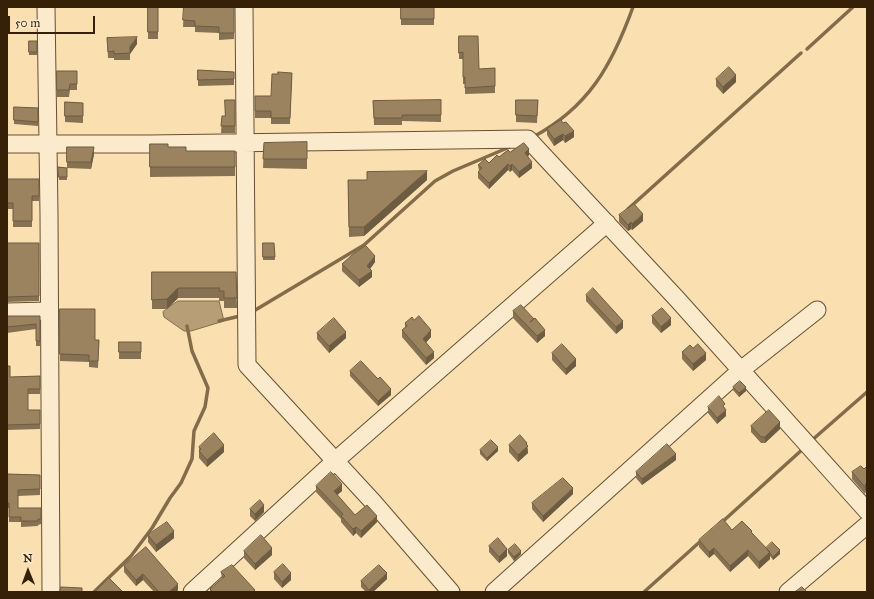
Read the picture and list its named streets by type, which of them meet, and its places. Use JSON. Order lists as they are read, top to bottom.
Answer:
{
  "scale_bar": "50 m",
  "north": "top"
}
